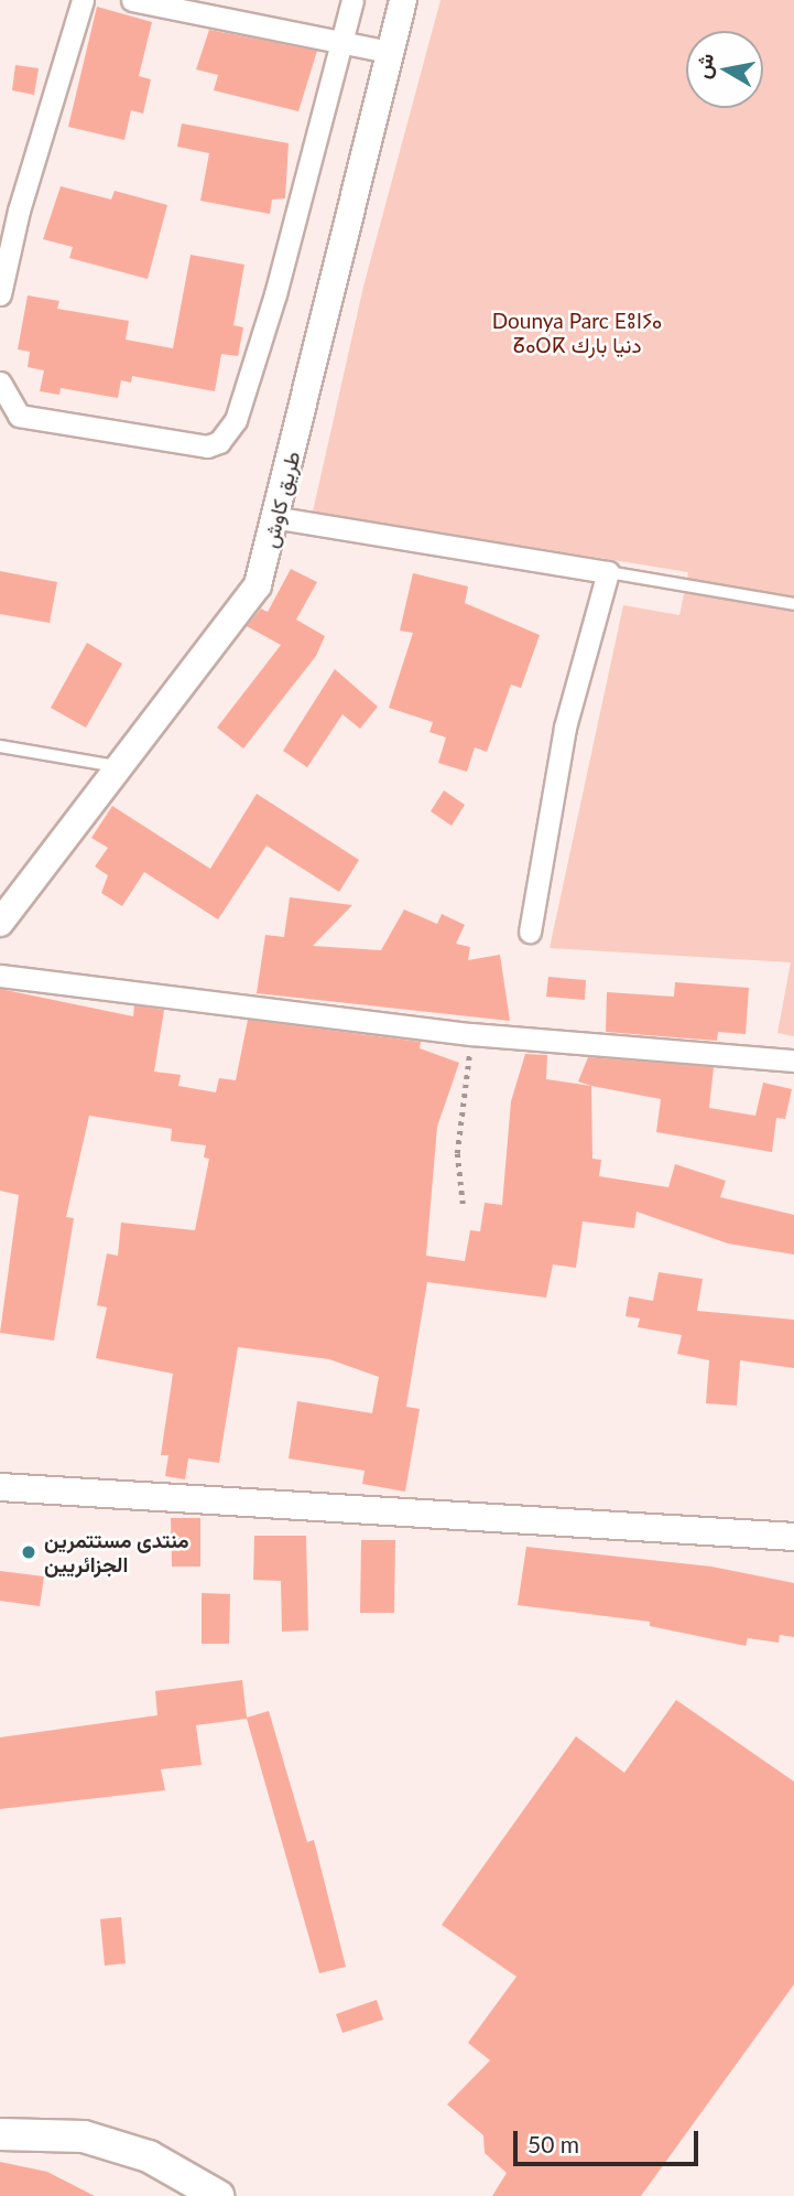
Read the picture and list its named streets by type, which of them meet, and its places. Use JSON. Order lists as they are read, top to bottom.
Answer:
{
  "streets": {
    "street": ["طريق كاوش"]
  },
  "parks": ["Dounya Parc ⴹⵓⵏⵢⴰ ⵒⴰⵔⴽ دنيا بارك"],
  "places": ["منتدى مستتمرين الجزائريين"],
  "scale_bar": "50 m",
  "north": "left"
}
